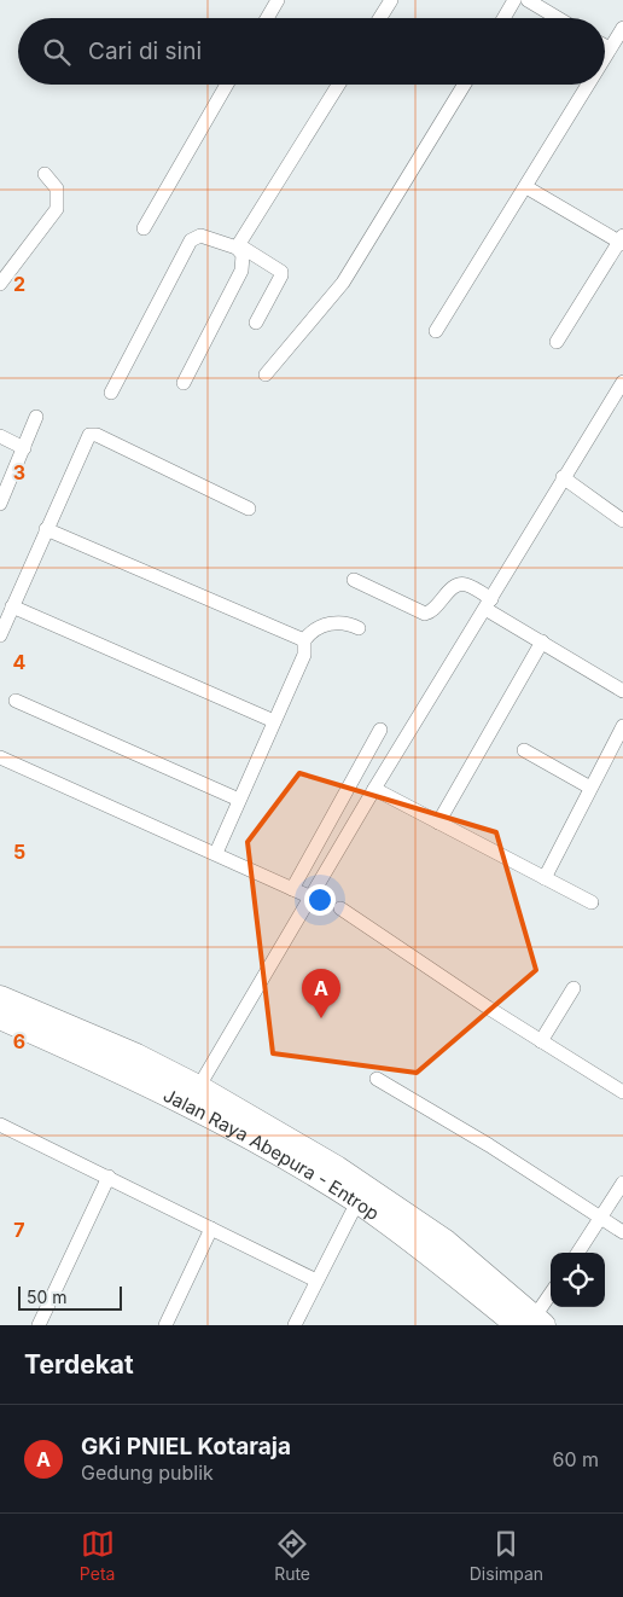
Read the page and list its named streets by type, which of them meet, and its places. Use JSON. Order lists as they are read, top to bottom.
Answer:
{
  "scale_bar": "50 m",
  "page": {
    "search": "Cari di sini",
    "pins": "A",
    "scale": "50 m",
    "heading": "Terdekat",
    "list": [
      {
        "mark": "A",
        "name": "GKi PNIEL Kotaraja",
        "note": "Gedung publik",
        "value": "60 m"
      }
    ],
    "nav": ["Peta", "Rute", "Disimpan"]
  },
  "grid": {
    "rows": [
      "2",
      "3",
      "4",
      "5",
      "6",
      "7"
    ]
  }
}
